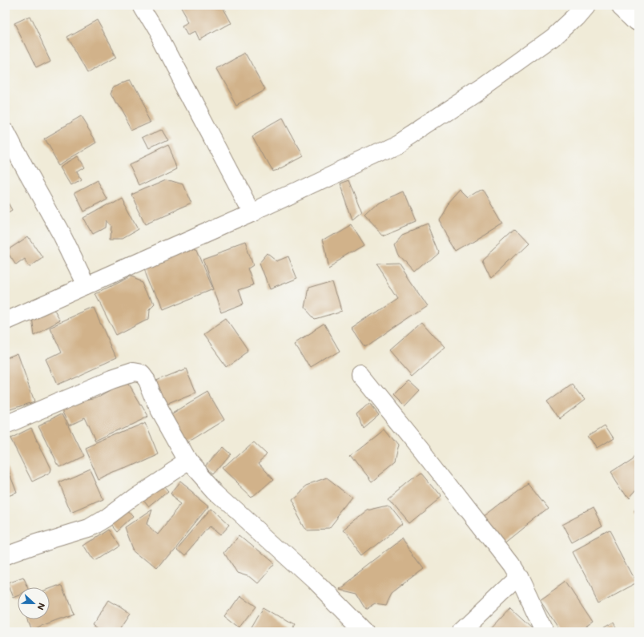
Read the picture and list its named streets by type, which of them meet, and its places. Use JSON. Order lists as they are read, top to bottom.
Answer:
{
  "north": "right"
}
